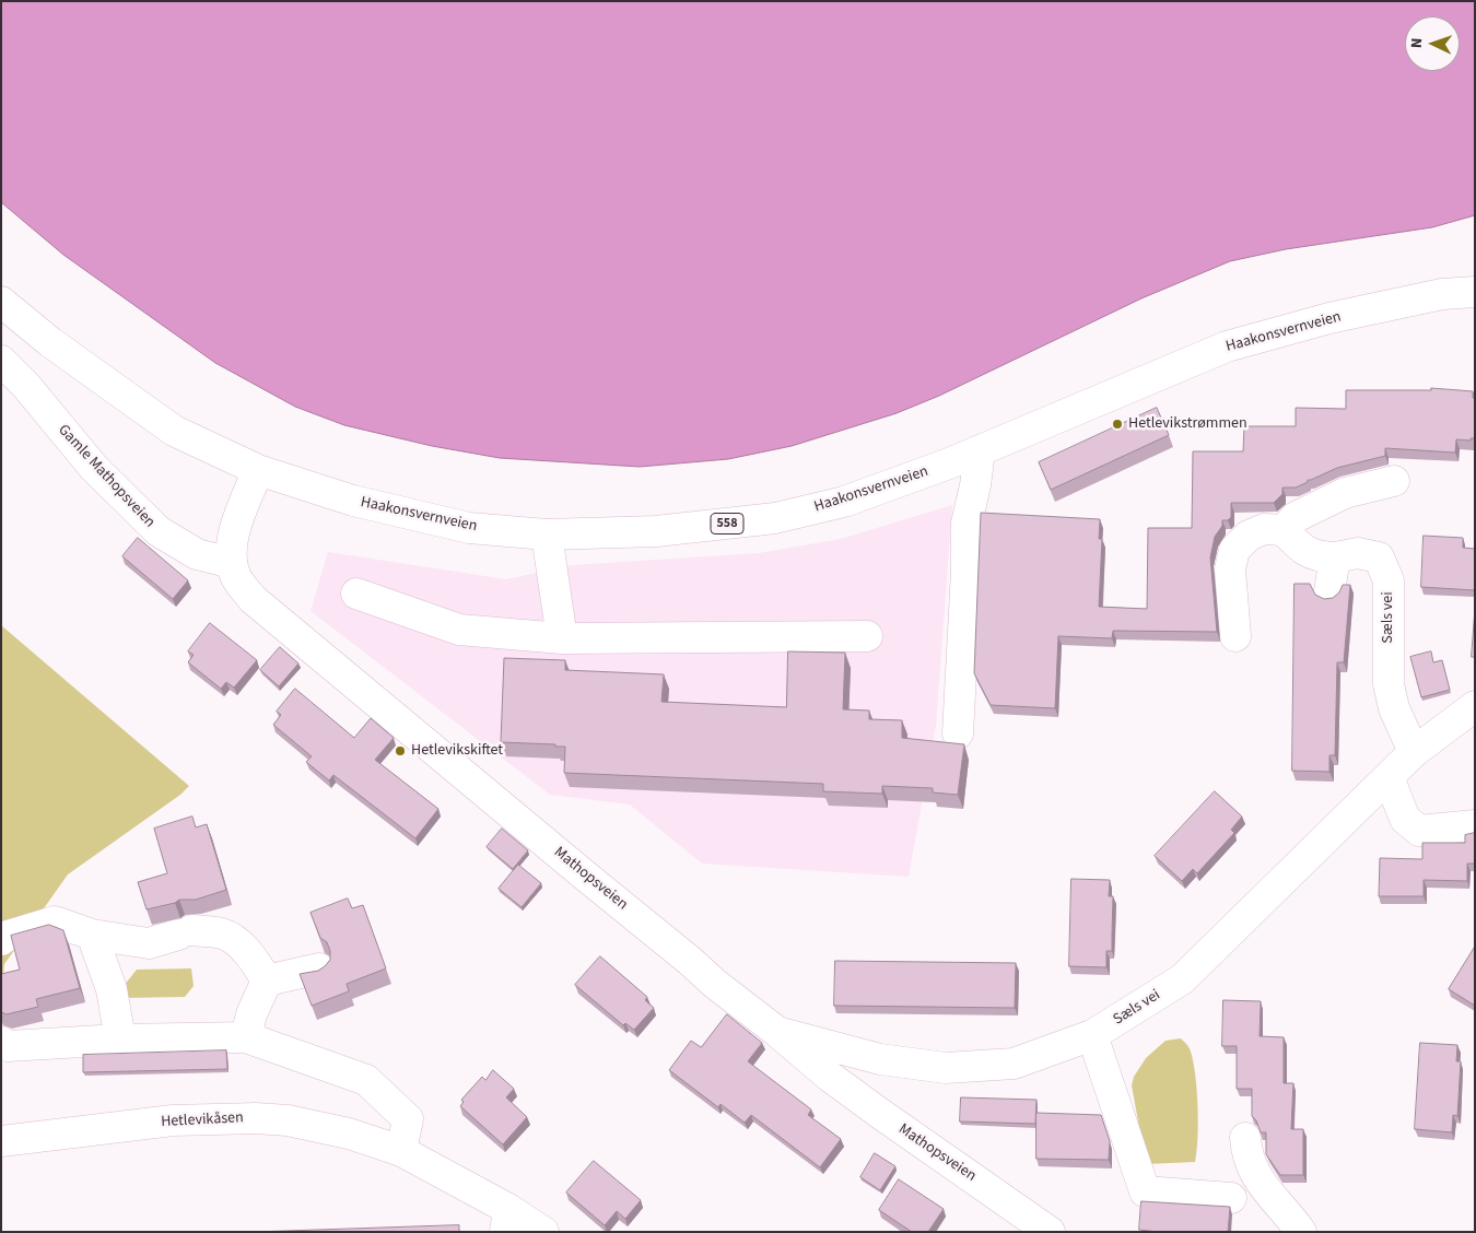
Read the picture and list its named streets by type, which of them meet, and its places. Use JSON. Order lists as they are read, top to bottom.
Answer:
{
  "streets": {
    "main road": [
      "Haakonsvernveien",
      "Gamle Mathopsveien",
      "558",
      "Sæls vei",
      "Mathopsveien",
      "Hetlevikåsen"
    ]
  },
  "crossings": [
    ["Haakonsvernveien", "Mathopsveien"],
    ["Gamle Mathopsveien", "Mathopsveien"],
    ["Sæls vei", "Mathopsveien"]
  ],
  "places": ["Hetlevikstrømmen", "Hetlevikskiftet"],
  "north": "left"
}
